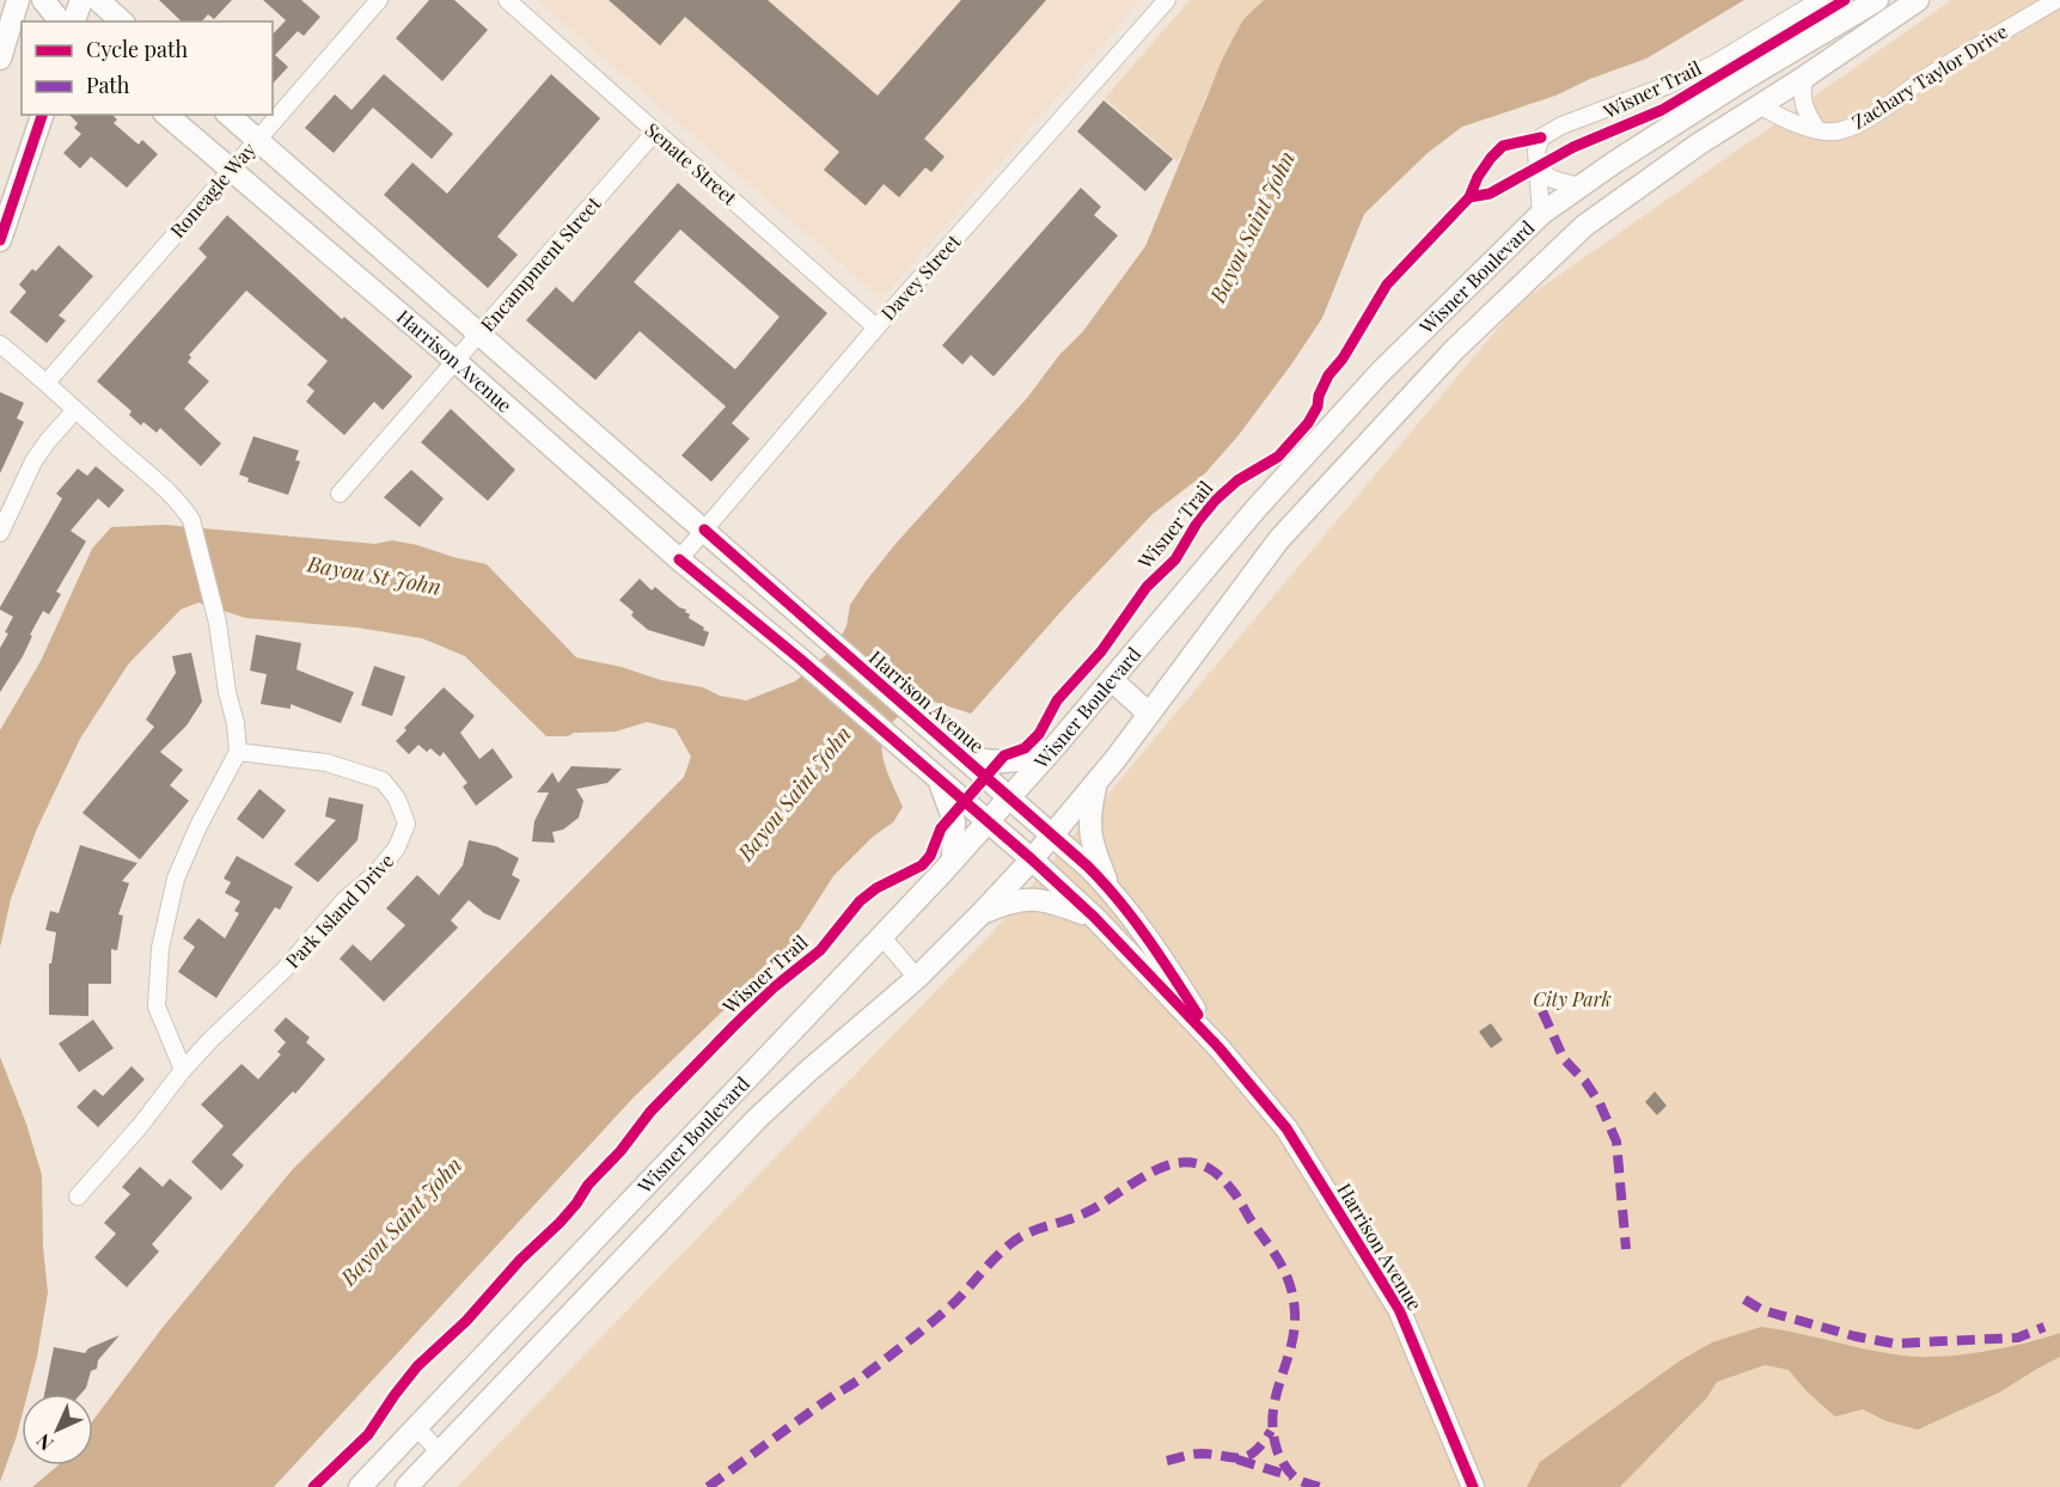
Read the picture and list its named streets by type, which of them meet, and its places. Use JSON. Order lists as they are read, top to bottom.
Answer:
{
  "streets": {
    "street": [
      "Zachary Taylor Drive",
      "Senate Street",
      "Roneagle Way",
      "Encampment Street",
      "Wisner Boulevard",
      "Davey Street",
      "Harrison Avenue",
      "Park Island Drive"
    ],
    "cycle path": ["Wisner Trail"]
  },
  "crossings": [
    ["Zachary Taylor Drive", "Wisner Boulevard"],
    ["Senate Street", "Encampment Street"],
    ["Senate Street", "Davey Street"],
    ["Roneagle Way", "Harrison Avenue"],
    ["Encampment Street", "Harrison Avenue"],
    ["Wisner Boulevard", "Harrison Avenue"],
    ["Davey Street", "Harrison Avenue"]
  ],
  "water": ["Bayou Saint John", "Bayou St John"],
  "parks": ["City Park"],
  "legend": ["Cycle path", "Path"],
  "north": "bottom left"
}
